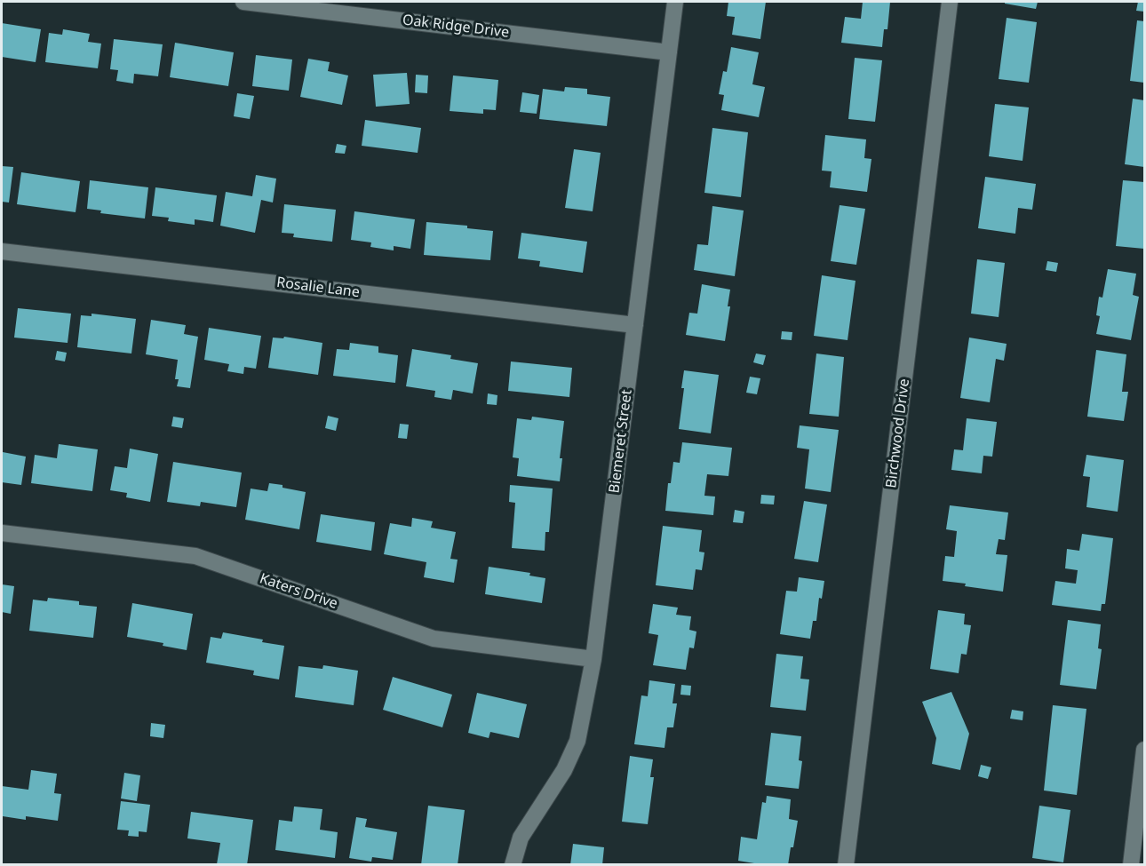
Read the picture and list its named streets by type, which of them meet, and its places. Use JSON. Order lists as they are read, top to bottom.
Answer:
{
  "streets": {
    "street": [
      "Oak Ridge Drive",
      "Rosalie Lane",
      "Birchwood Drive",
      "Biemeret Street",
      "Katers Drive"
    ]
  },
  "crossings": [
    ["Oak Ridge Drive", "Biemeret Street"],
    ["Rosalie Lane", "Biemeret Street"],
    ["Biemeret Street", "Katers Drive"]
  ]
}
